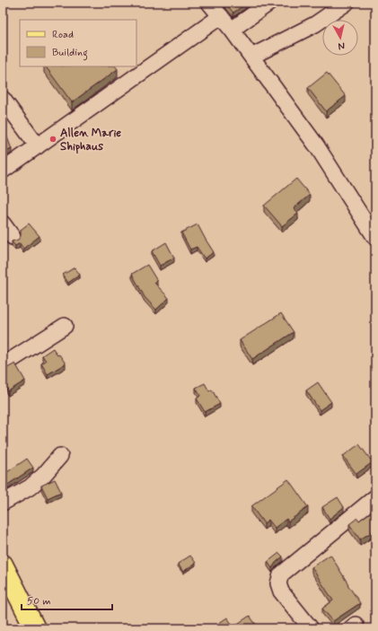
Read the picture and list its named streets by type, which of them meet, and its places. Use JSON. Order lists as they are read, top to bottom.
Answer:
{
  "places": ["Allen Marie Shiphaus"],
  "legend": ["Road", "Building"],
  "scale_bar": "50 m",
  "north": "bottom"
}
